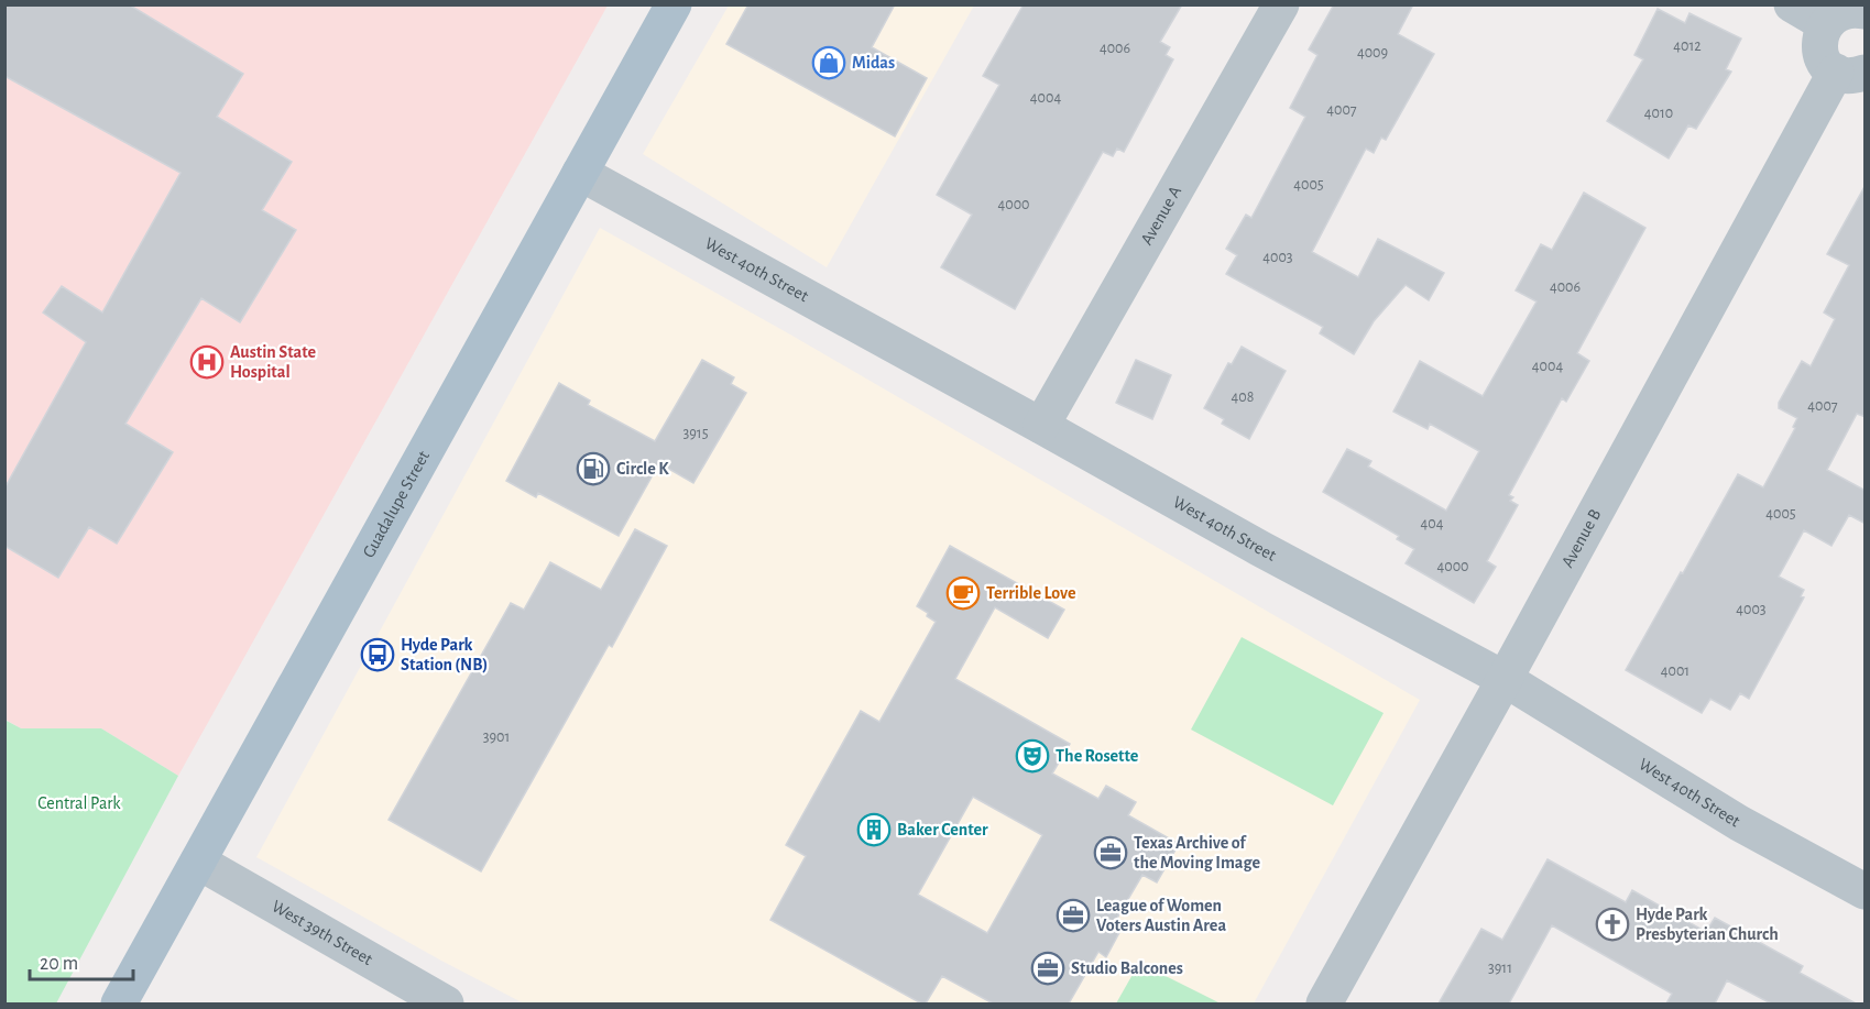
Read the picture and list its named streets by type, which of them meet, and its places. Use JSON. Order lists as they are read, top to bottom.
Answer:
{
  "streets": {
    "main road": ["Guadalupe Street"],
    "street": [
      "Avenue A",
      "West 40th Street",
      "Avenue B",
      "West 39th Street"
    ]
  },
  "crossings": [
    ["Avenue A", "West 40th Street"],
    ["West 40th Street", "Guadalupe Street"],
    ["West 40th Street", "Avenue B"],
    ["Guadalupe Street", "West 39th Street"]
  ],
  "parks": ["Central Park"],
  "places": {
    "shop": ["Midas"],
    "hospital": ["Austin State Hospital"],
    "fuel station": ["Circle K"],
    "cafe": ["Terrible Love"],
    "bus stop": ["Hyde Park Station (NB)"],
    "theatre": ["The Rosette"],
    "building": ["Baker Center"],
    "office": ["Texas Archive of the Moving Image", "League of Women Voters Austin Area", "Studio Balcones"],
    "church": ["Hyde Park Presbyterian Church"]
  },
  "house_numbers": [
    "4012",
    "4006",
    "4009",
    "4004",
    "4007",
    "4010",
    "4005",
    "4000",
    "4003",
    "4006",
    "4004",
    "408",
    "4007",
    "3915",
    "4005",
    "404",
    "4000",
    "4003",
    "4001",
    "3901",
    "3911"
  ],
  "scale_bar": "20 m"
}
